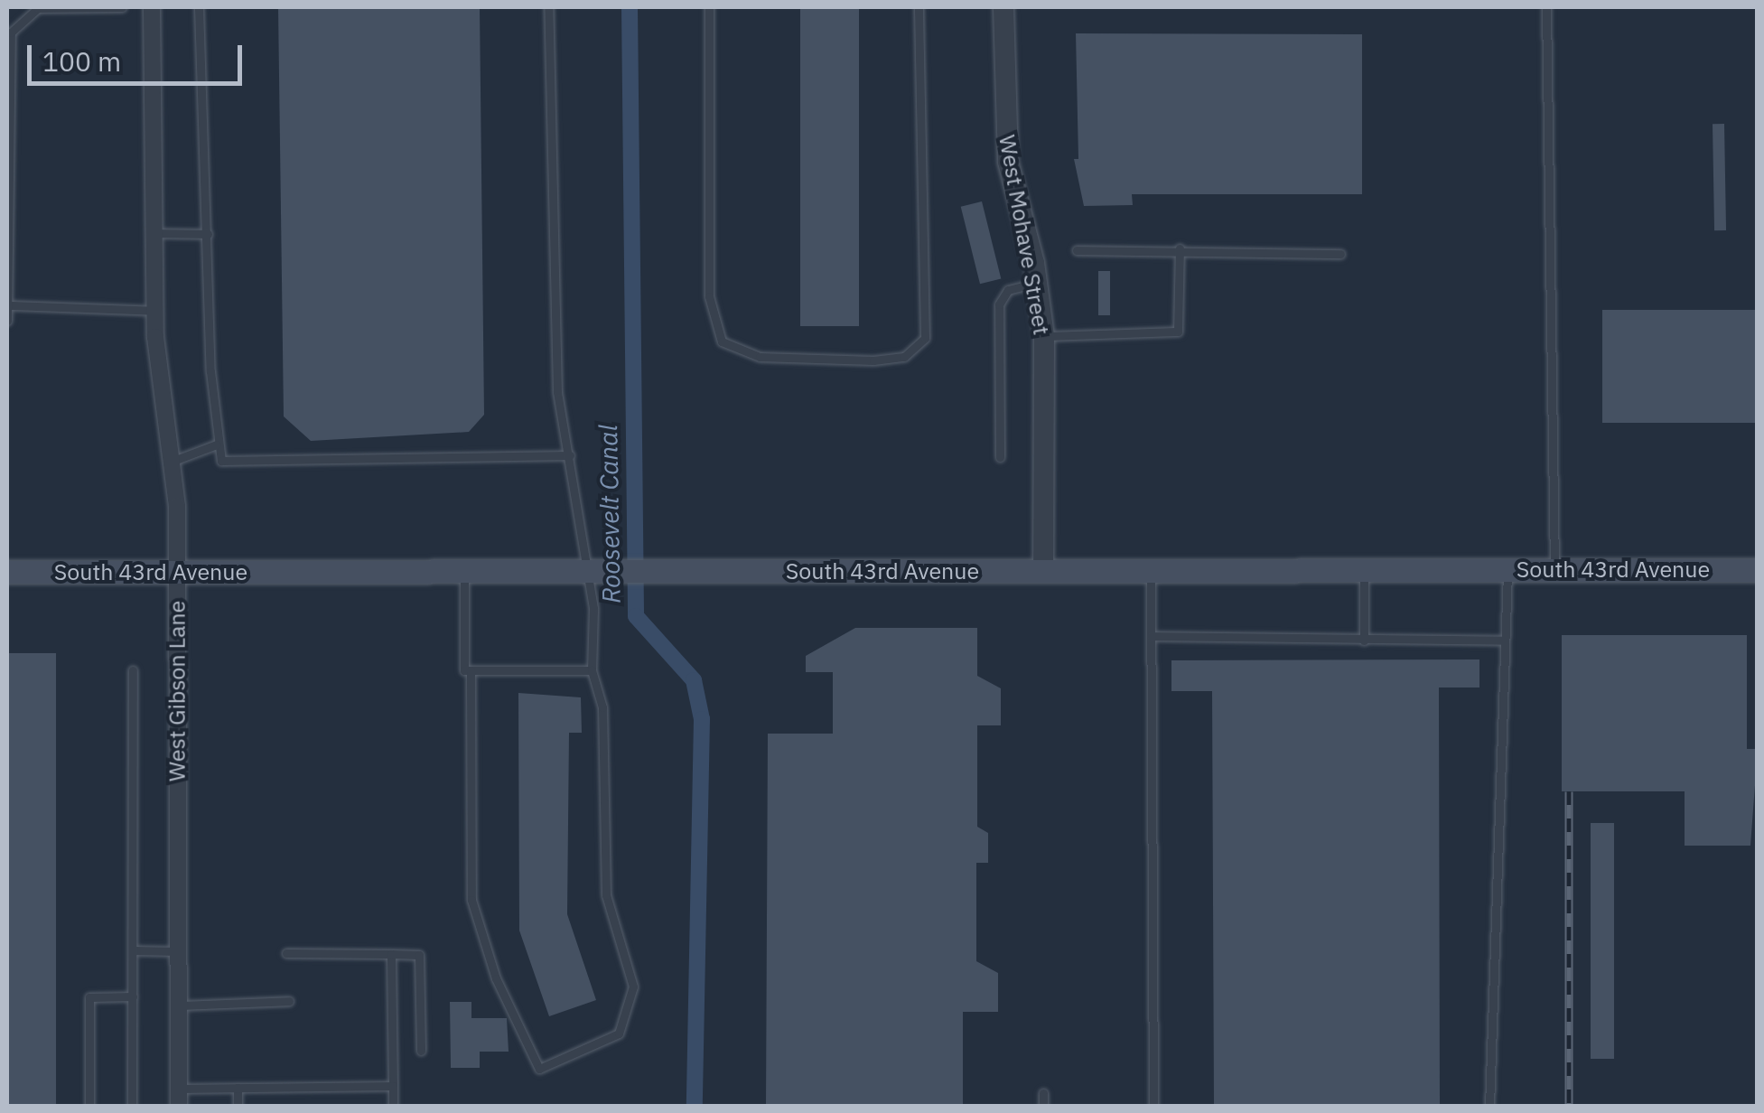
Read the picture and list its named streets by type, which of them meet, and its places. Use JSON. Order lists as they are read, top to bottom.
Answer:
{
  "streets": {
    "main road": ["South 43rd Avenue"],
    "street": ["West Mohave Street", "West Gibson Lane"]
  },
  "crossings": [
    ["West Mohave Street", "South 43rd Avenue"],
    ["South 43rd Avenue", "West Gibson Lane"]
  ],
  "water": ["Roosevelt Canal"],
  "scale_bar": "100 m"
}
